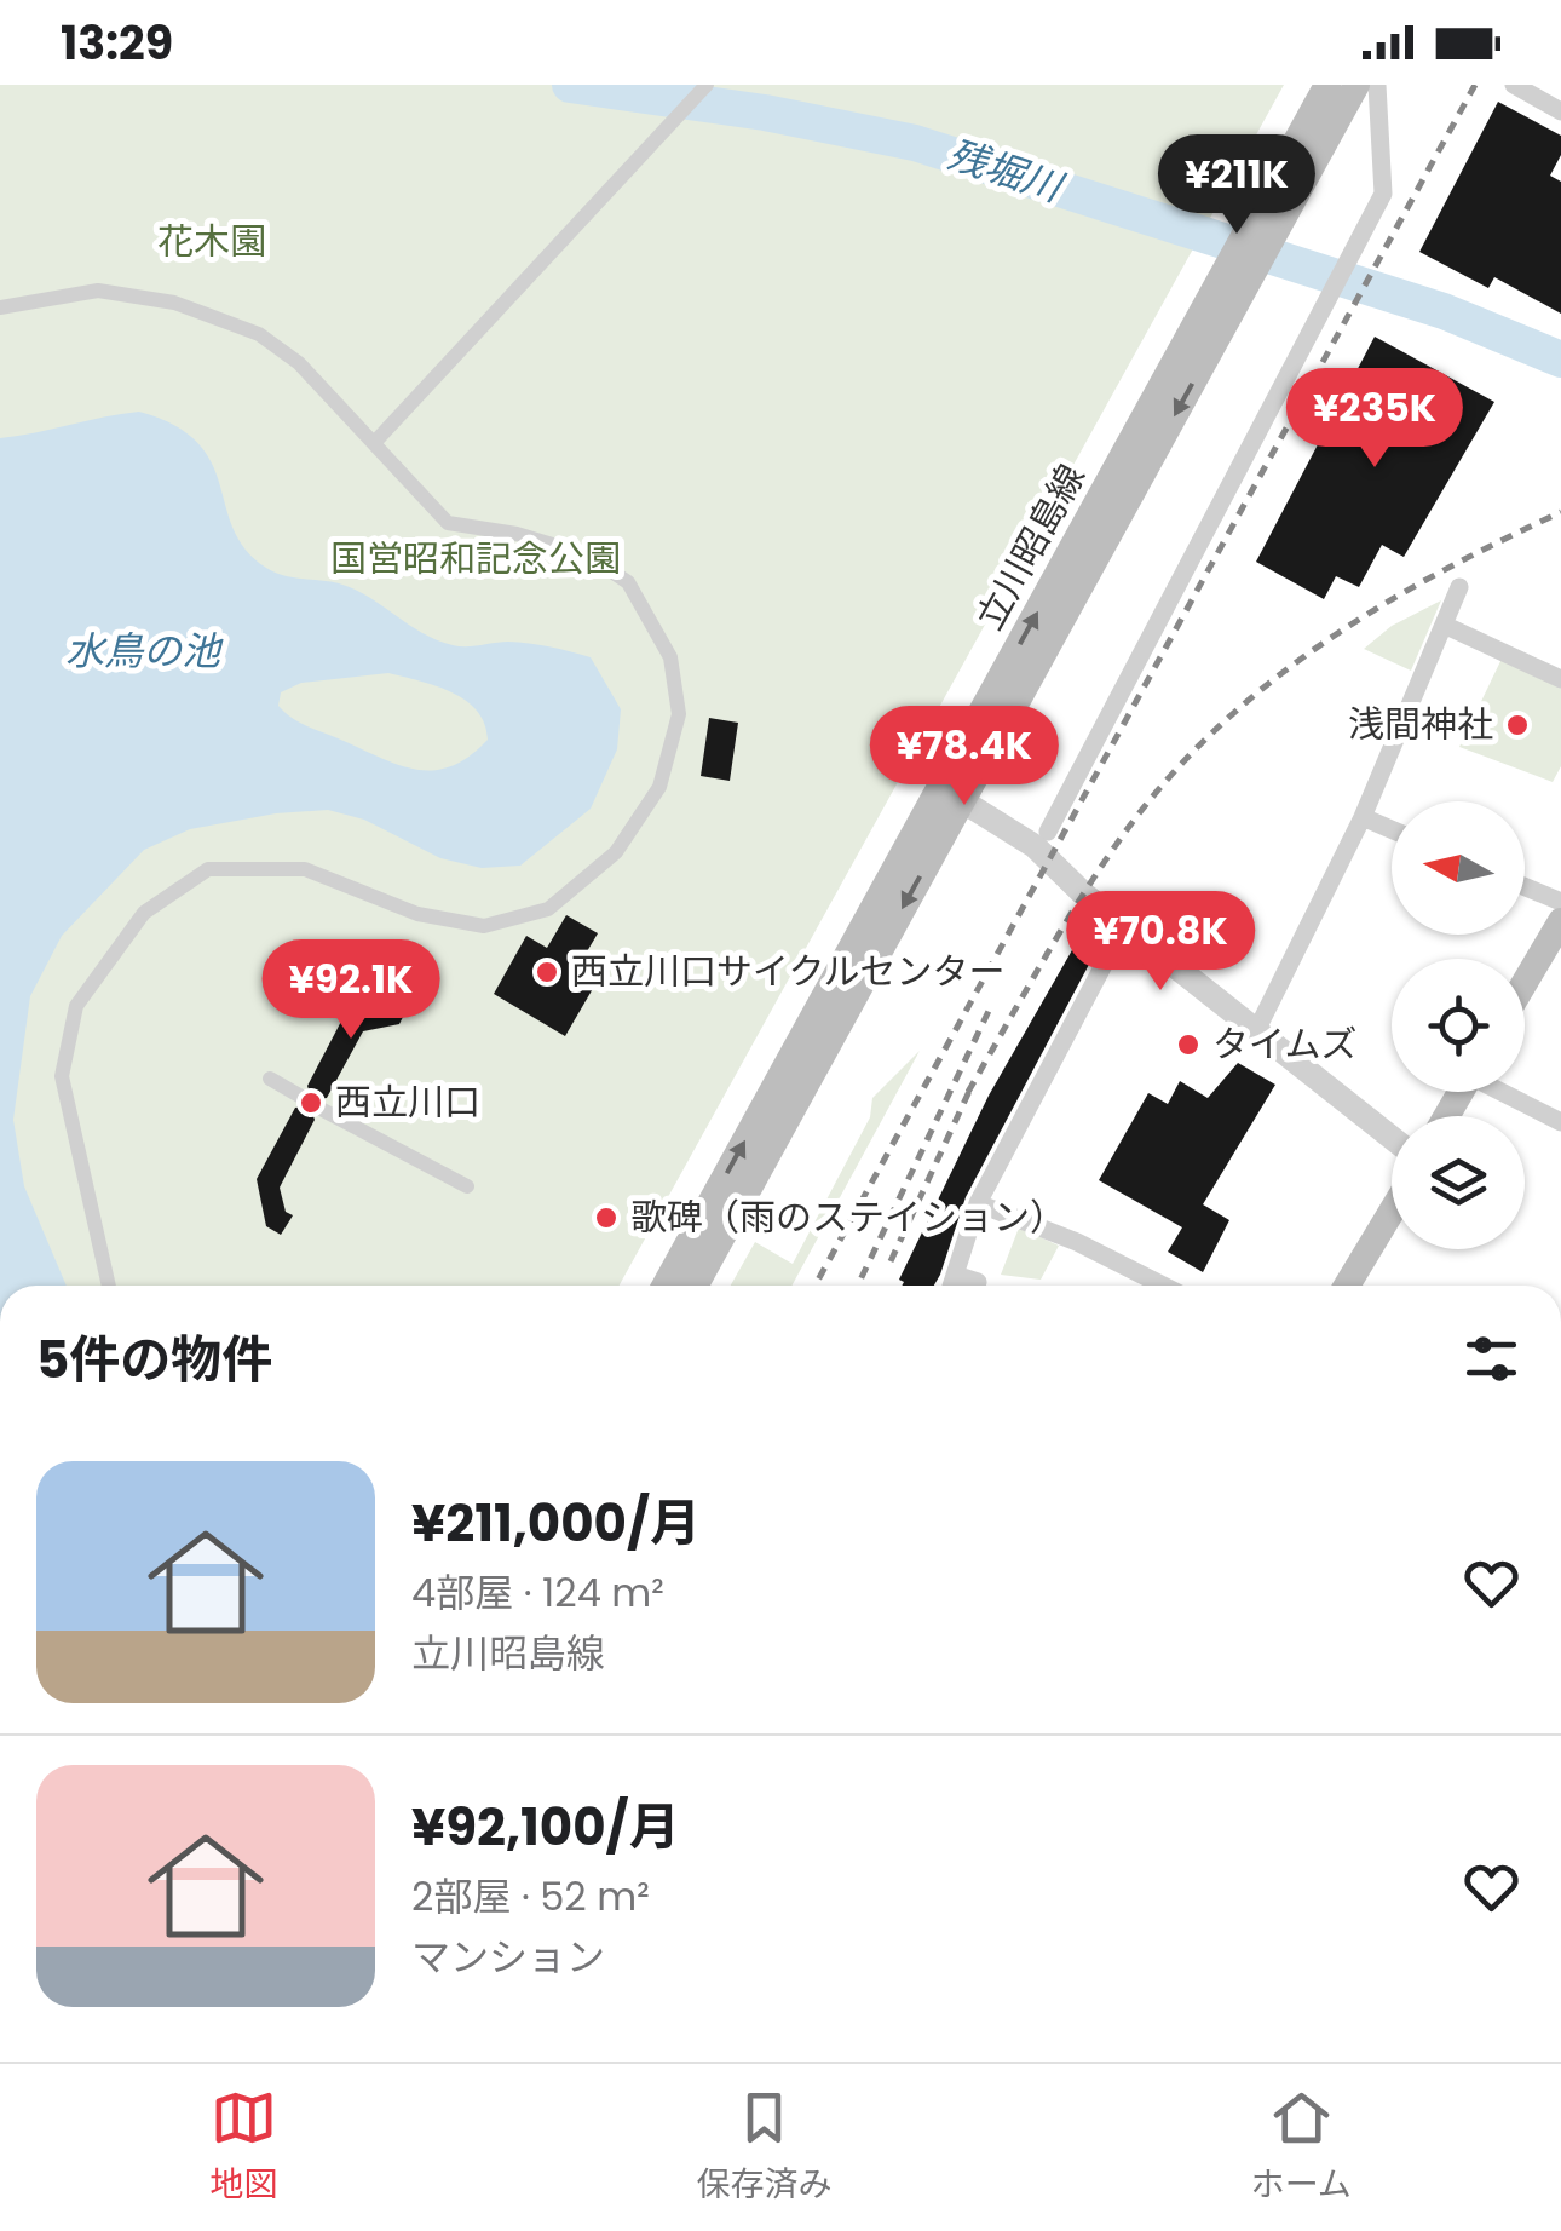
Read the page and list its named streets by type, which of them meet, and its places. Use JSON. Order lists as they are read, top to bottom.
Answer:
{
  "streets": {
    "main road": ["立川昭島線"]
  },
  "water": ["残堀川", "水鳥の池"],
  "parks": ["花木園", "国営昭和記念公園"],
  "places": [
    "浅間神社",
    "西立川口サイクルセンター",
    "タイムズ",
    "西立川口",
    "歌碑（雨のステイション）"
  ],
  "north": "left",
  "page": {
    "status": "13:29",
    "price": [
      "¥211K",
      "¥235K",
      "¥78.4K",
      "¥70.8K",
      "¥92.1K"
    ],
    "heading": "5件の物件",
    "list": [
      {
        "name": "¥211,000/月",
        "note": "4部屋 · 124 m² · 立川昭島線"
      },
      {
        "name": "¥92,100/月",
        "note": "2部屋 · 52 m² · マンション"
      }
    ],
    "tabs": ["地図", "保存済み", "ホーム"]
  }
}
